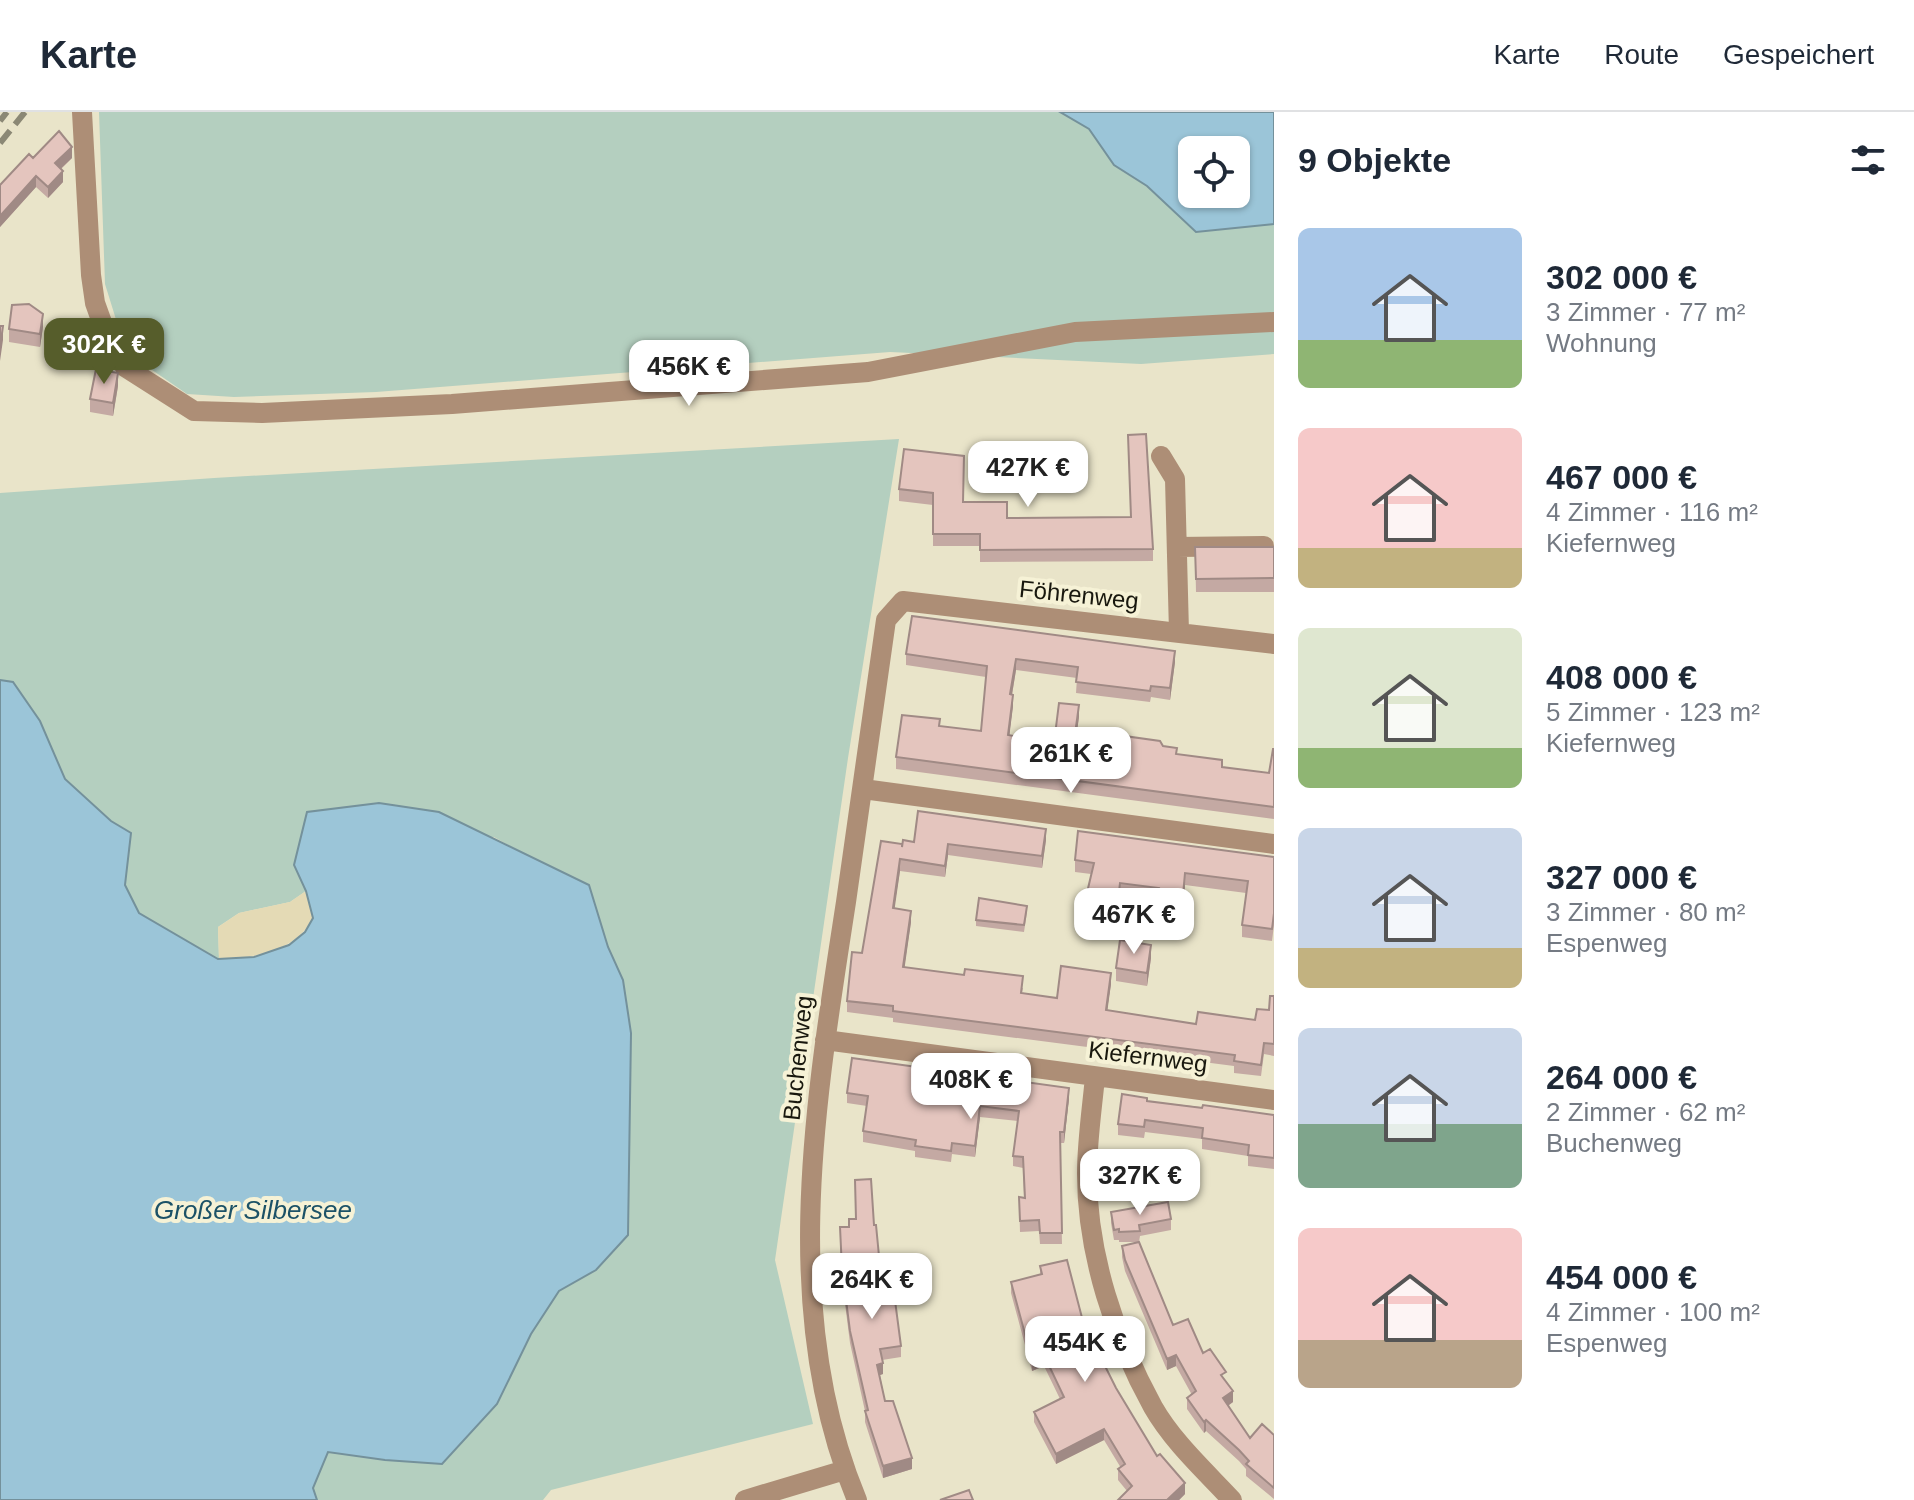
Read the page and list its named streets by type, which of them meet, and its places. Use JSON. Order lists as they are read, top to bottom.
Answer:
{
  "streets": {
    "street": ["Föhrenweg", "Kiefernweg", "Buchenweg"]
  },
  "crossings": [
    ["Föhrenweg", "Buchenweg"],
    ["Kiefernweg", "Buchenweg"]
  ],
  "water": ["Großer Silbersee"],
  "page": {
    "header": "Karte",
    "nav": ["Karte", "Route", "Gespeichert"],
    "heading": "9 Objekte",
    "list": [
      {
        "name": "302 000 €",
        "note": "3 Zimmer · 77 m² · Wohnung"
      },
      {
        "name": "467 000 €",
        "note": "4 Zimmer · 116 m² · Kiefernweg"
      },
      {
        "name": "408 000 €",
        "note": "5 Zimmer · 123 m² · Kiefernweg"
      },
      {
        "name": "327 000 €",
        "note": "3 Zimmer · 80 m² · Espenweg"
      },
      {
        "name": "264 000 €",
        "note": "2 Zimmer · 62 m² · Buchenweg"
      },
      {
        "name": "454 000 €",
        "note": "4 Zimmer · 100 m² · Espenweg"
      }
    ],
    "price": [
      "302K €",
      "456K €",
      "427K €",
      "261K €",
      "467K €",
      "408K €",
      "327K €",
      "264K €",
      "454K €"
    ]
  }
}
